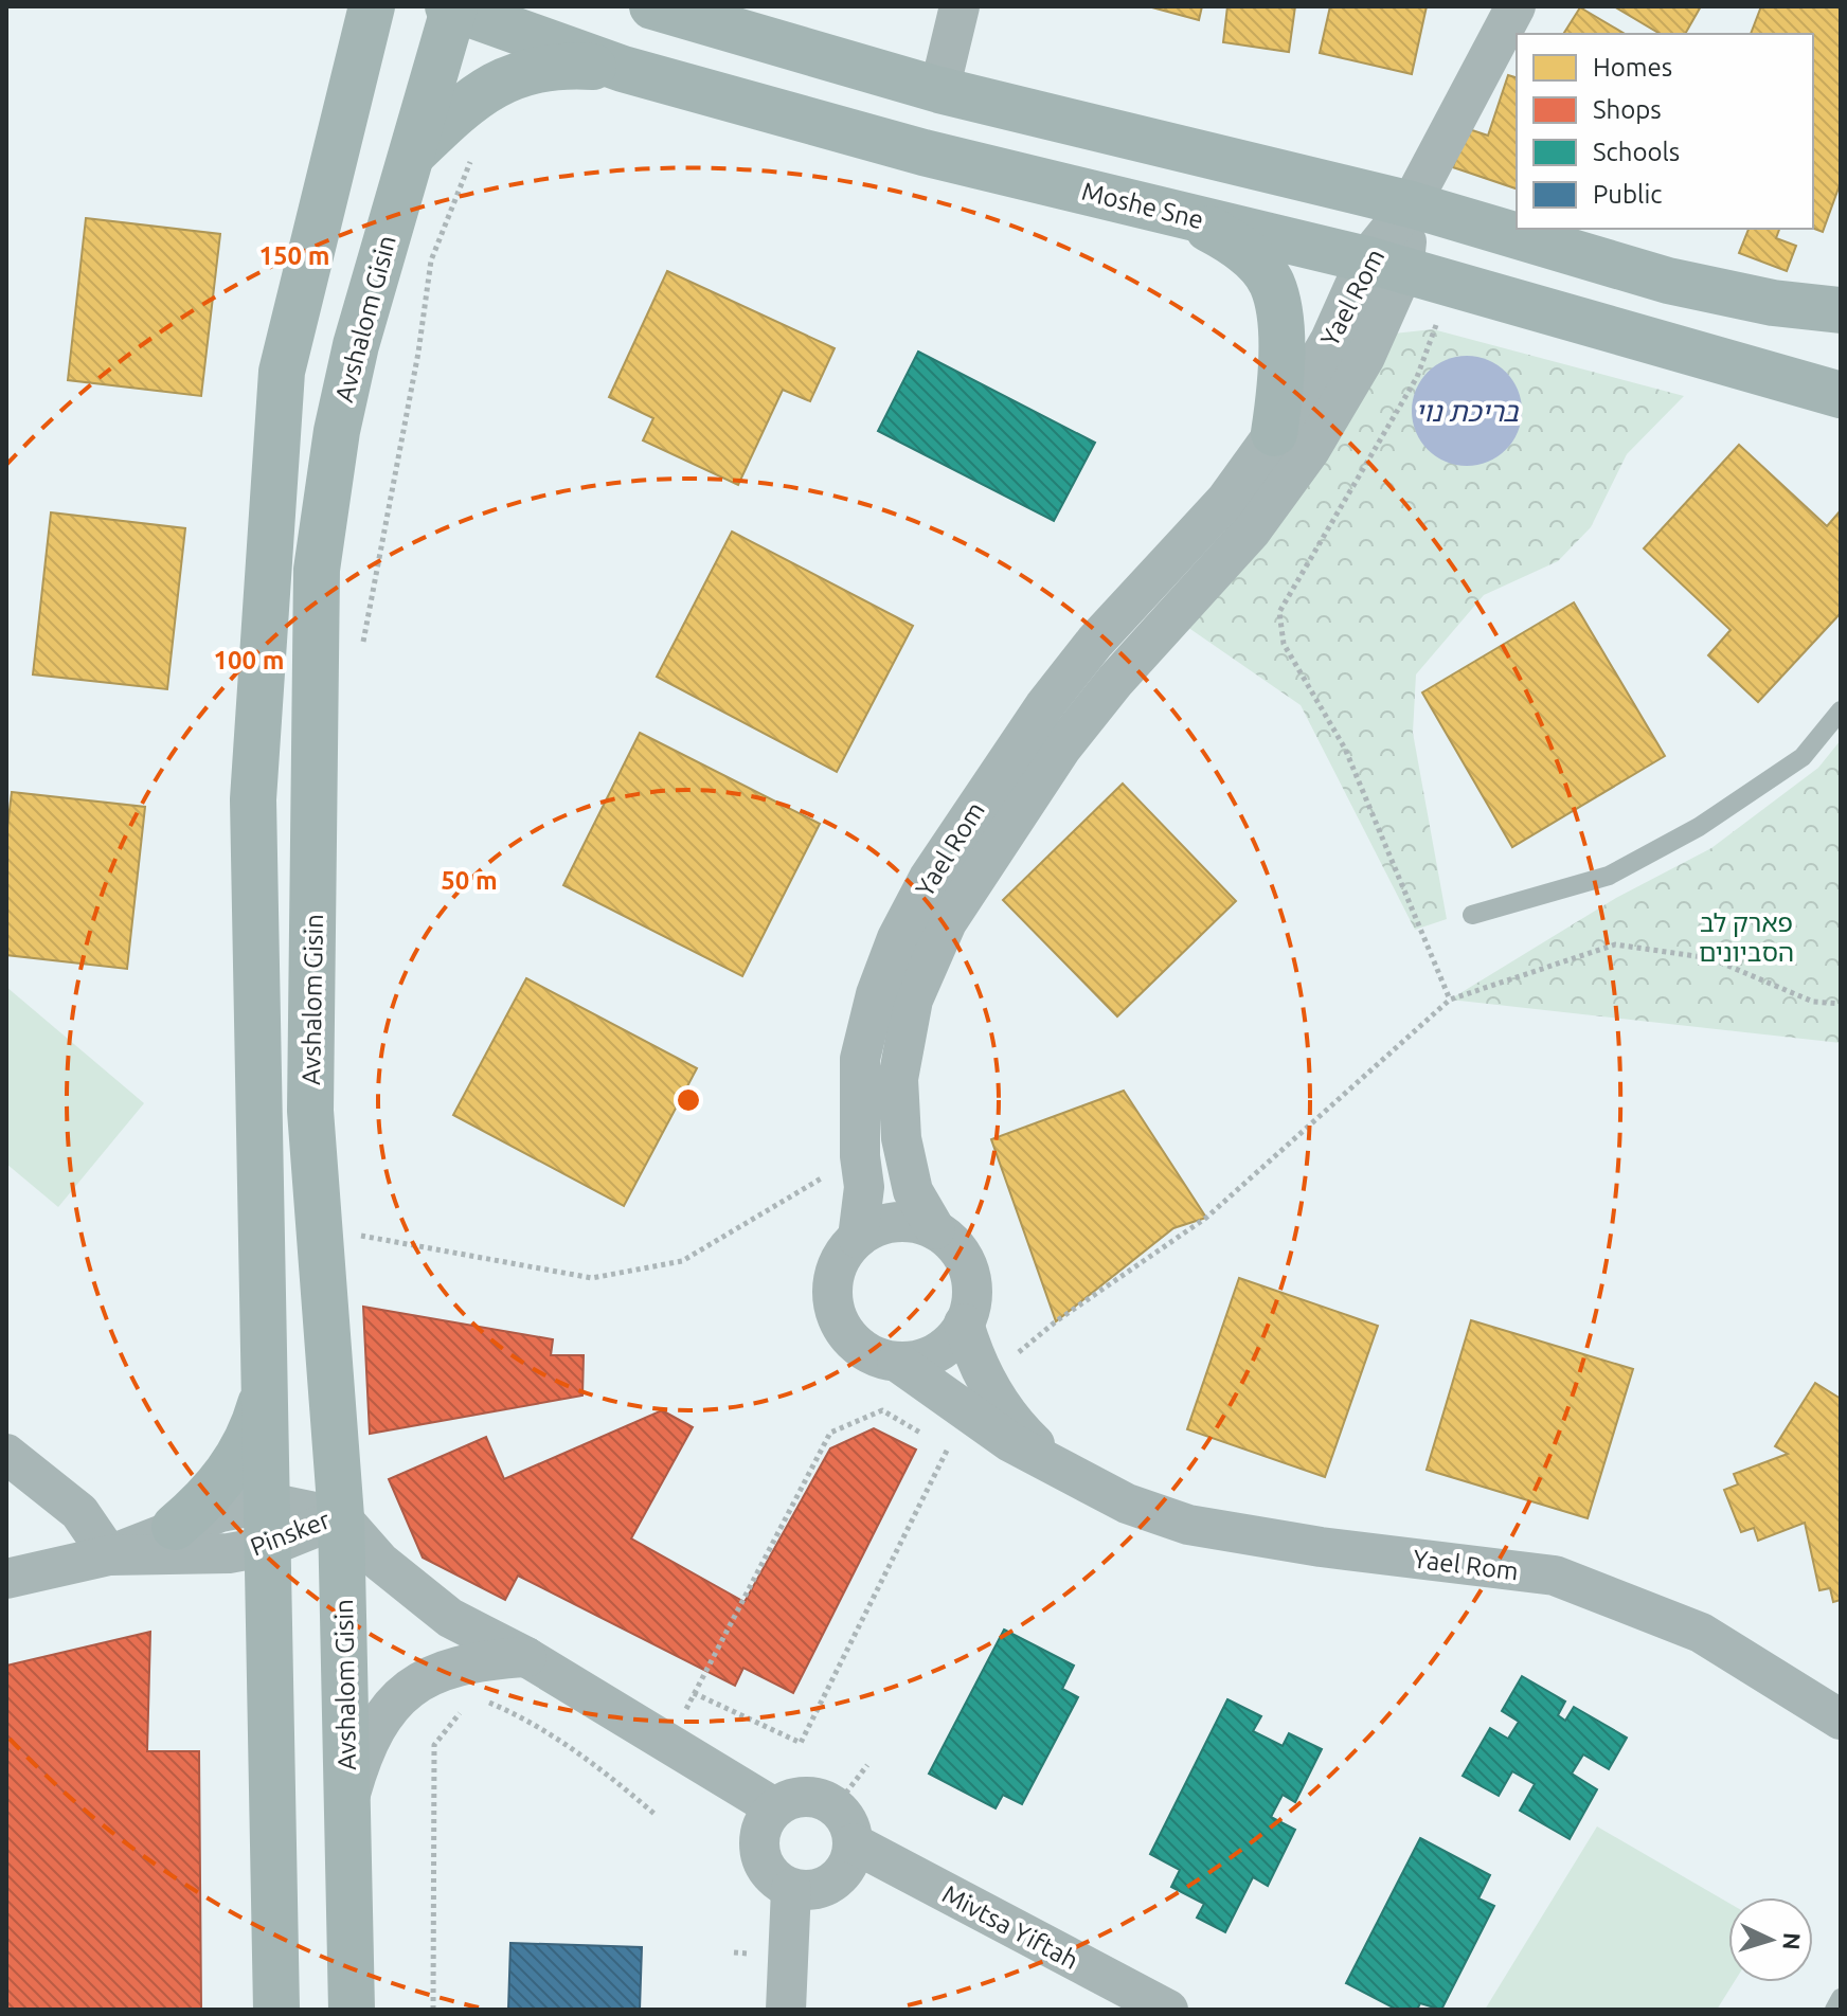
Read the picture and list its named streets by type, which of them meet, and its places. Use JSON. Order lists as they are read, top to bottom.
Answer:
{
  "streets": {
    "street": [
      "Moshe Sne",
      "Yael Rom",
      "Avshalom Gisin",
      "Pinsker",
      "Mivtsa Yiftah"
    ]
  },
  "crossings": [
    ["Moshe Sne", "Yael Rom"],
    ["Moshe Sne", "Avshalom Gisin"],
    ["Avshalom Gisin", "Pinsker"]
  ],
  "water": ["בריכת נוי"],
  "parks": ["פארק לב הסביונים"],
  "legend": [
    "Homes",
    "Shops",
    "Schools",
    "Public"
  ],
  "north": "right",
  "rings": ["150 m", "100 m", "50 m"]
}
